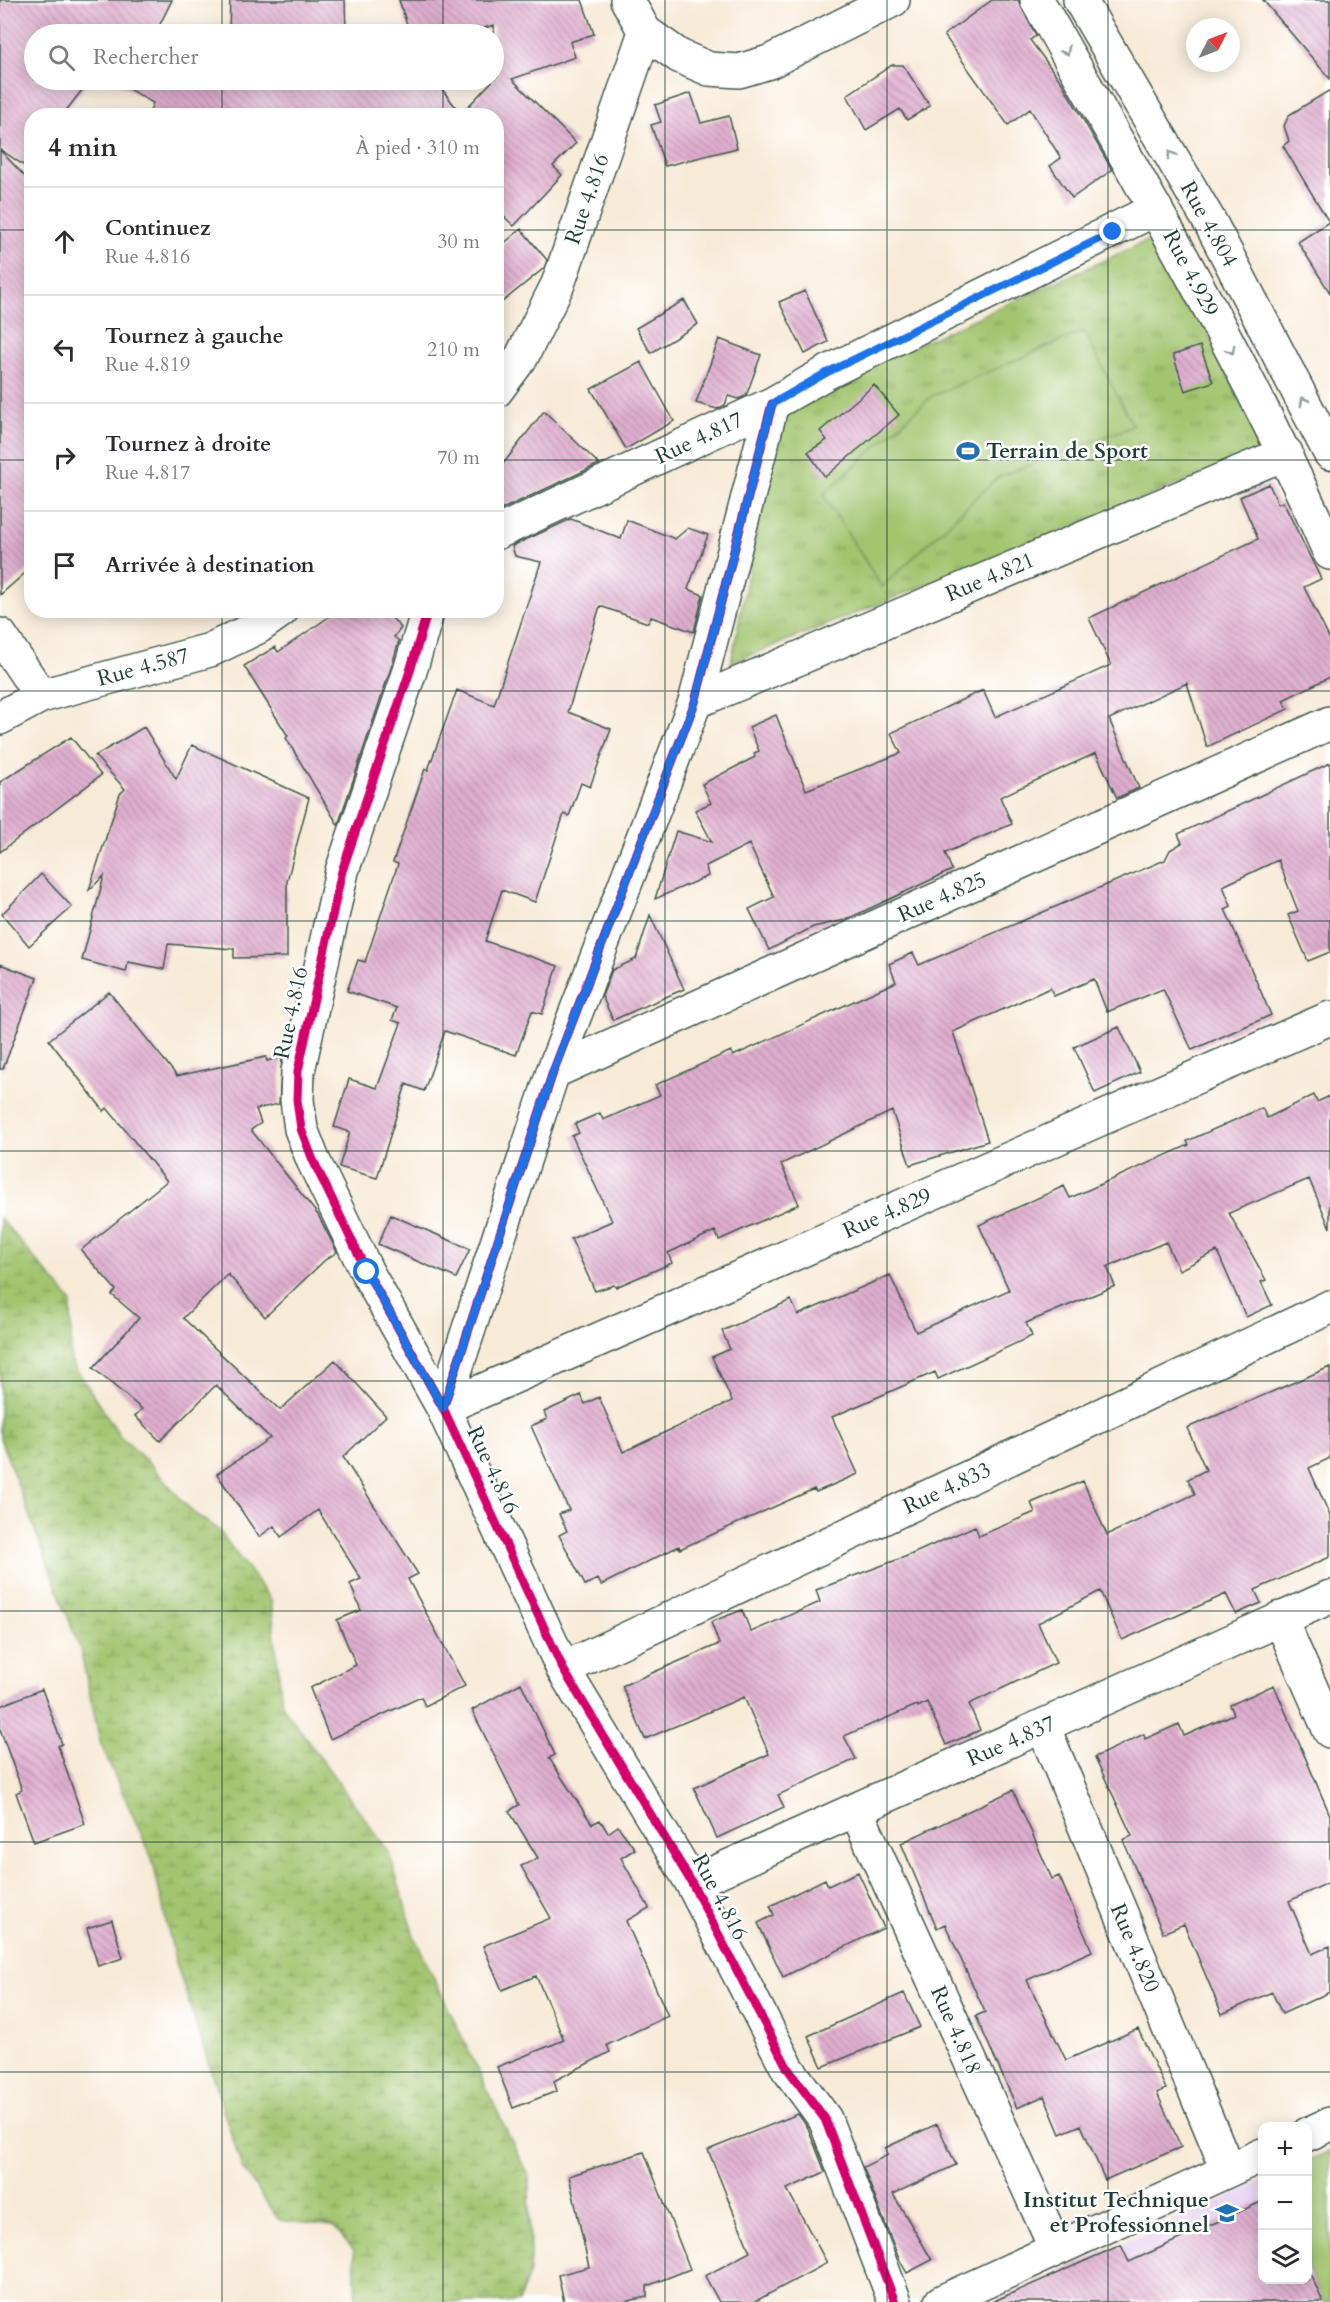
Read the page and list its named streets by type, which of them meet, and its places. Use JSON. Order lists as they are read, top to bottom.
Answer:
{
  "streets": {
    "street": [
      "Rue 4.816",
      "Rue 4.804",
      "Rue 4.929",
      "Rue 4.817",
      "Rue 4.821",
      "Rue 4.587",
      "Rue 4.825",
      "Rue 4.829",
      "Rue 4.833",
      "Rue 4.837",
      "Rue 4.820",
      "Rue 4.818"
    ]
  },
  "crossings": [
    ["Rue 4.816", "Rue 4.829"],
    ["Rue 4.816", "Rue 4.833"],
    ["Rue 4.816", "Rue 4.837"],
    ["Rue 4.929", "Rue 4.817"],
    ["Rue 4.929", "Rue 4.821"],
    ["Rue 4.837", "Rue 4.820"],
    ["Rue 4.837", "Rue 4.818"]
  ],
  "one_way": ["Rue 4.804", "Rue 4.929"],
  "places": {
    "sports": ["Terrain de Sport"],
    "school or university": ["Institut Technique et Professionnel"]
  },
  "north": "top right",
  "page": {
    "search": "Rechercher",
    "heading": ["4 min", "À pied · 310 m"],
    "list": [
      ["Continuez", "Rue 4.816", "30 m"],
      ["Tournez à gauche", "Rue 4.819", "210 m"],
      ["Tournez à droite", "Rue 4.817", "70 m"],
      "Arrivée à destination"
    ],
    "map_buttons": ["+", "−"]
  }
}
